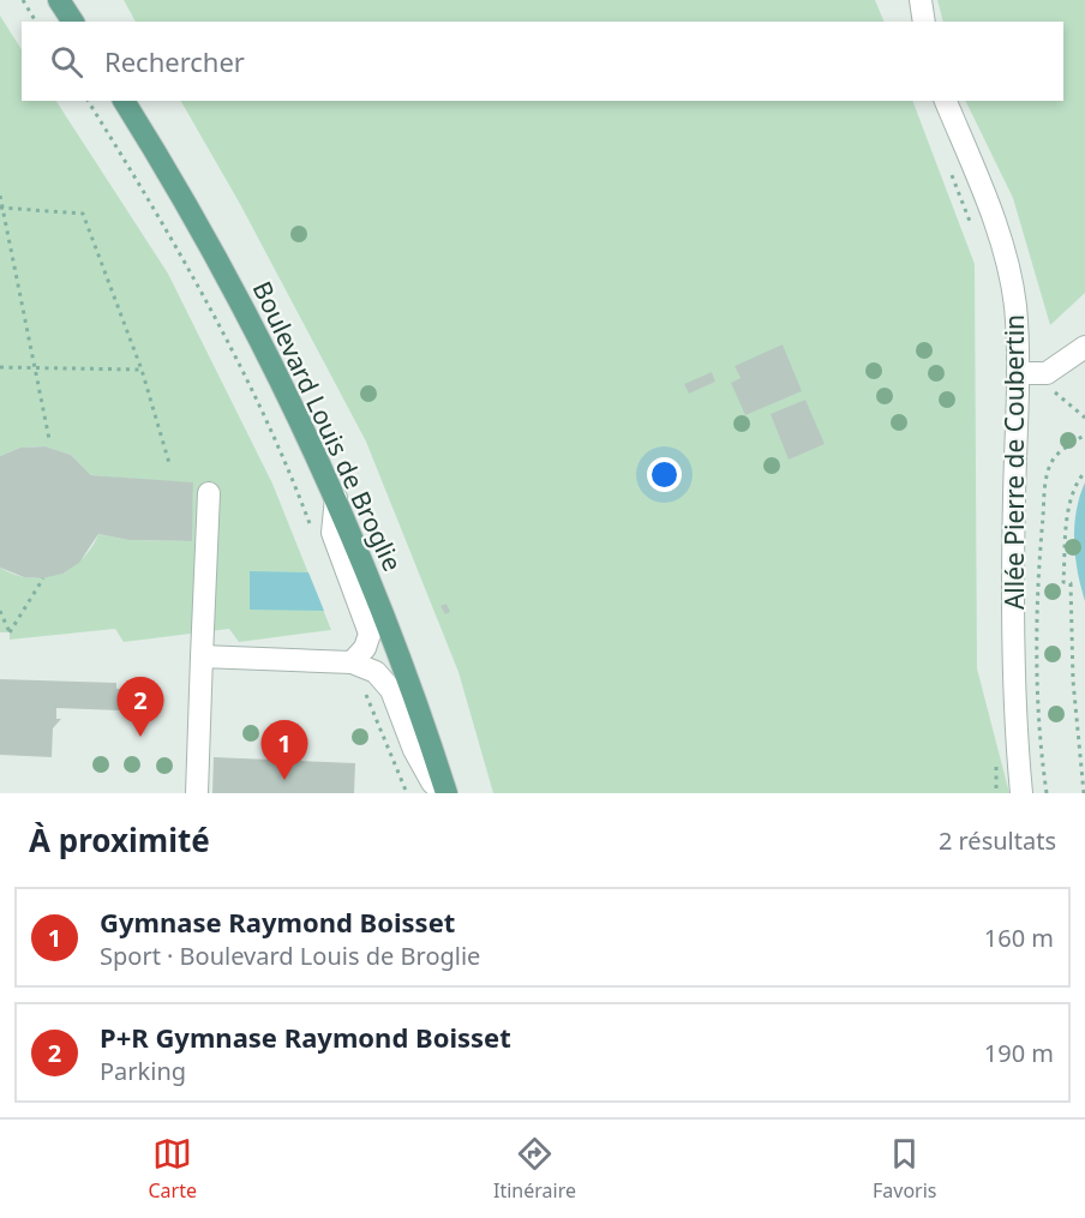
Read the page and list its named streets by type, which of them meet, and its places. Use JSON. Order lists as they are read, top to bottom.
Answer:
{
  "streets": {
    "main road": ["Boulevard Louis de Broglie"],
    "street": ["Allée Pierre de Coubertin"]
  },
  "page": {
    "search": "Rechercher",
    "pins": ["2", "1"],
    "heading": ["À proximité", "2 résultats"],
    "list": [
      {
        "mark": "1",
        "name": "Gymnase Raymond Boisset",
        "note": "Sport · Boulevard Louis de Broglie",
        "value": "160 m"
      },
      {
        "mark": "2",
        "name": "P+R Gymnase Raymond Boisset",
        "note": "Parking",
        "value": "190 m"
      }
    ],
    "nav": ["Carte", "Itinéraire", "Favoris"]
  }
}
